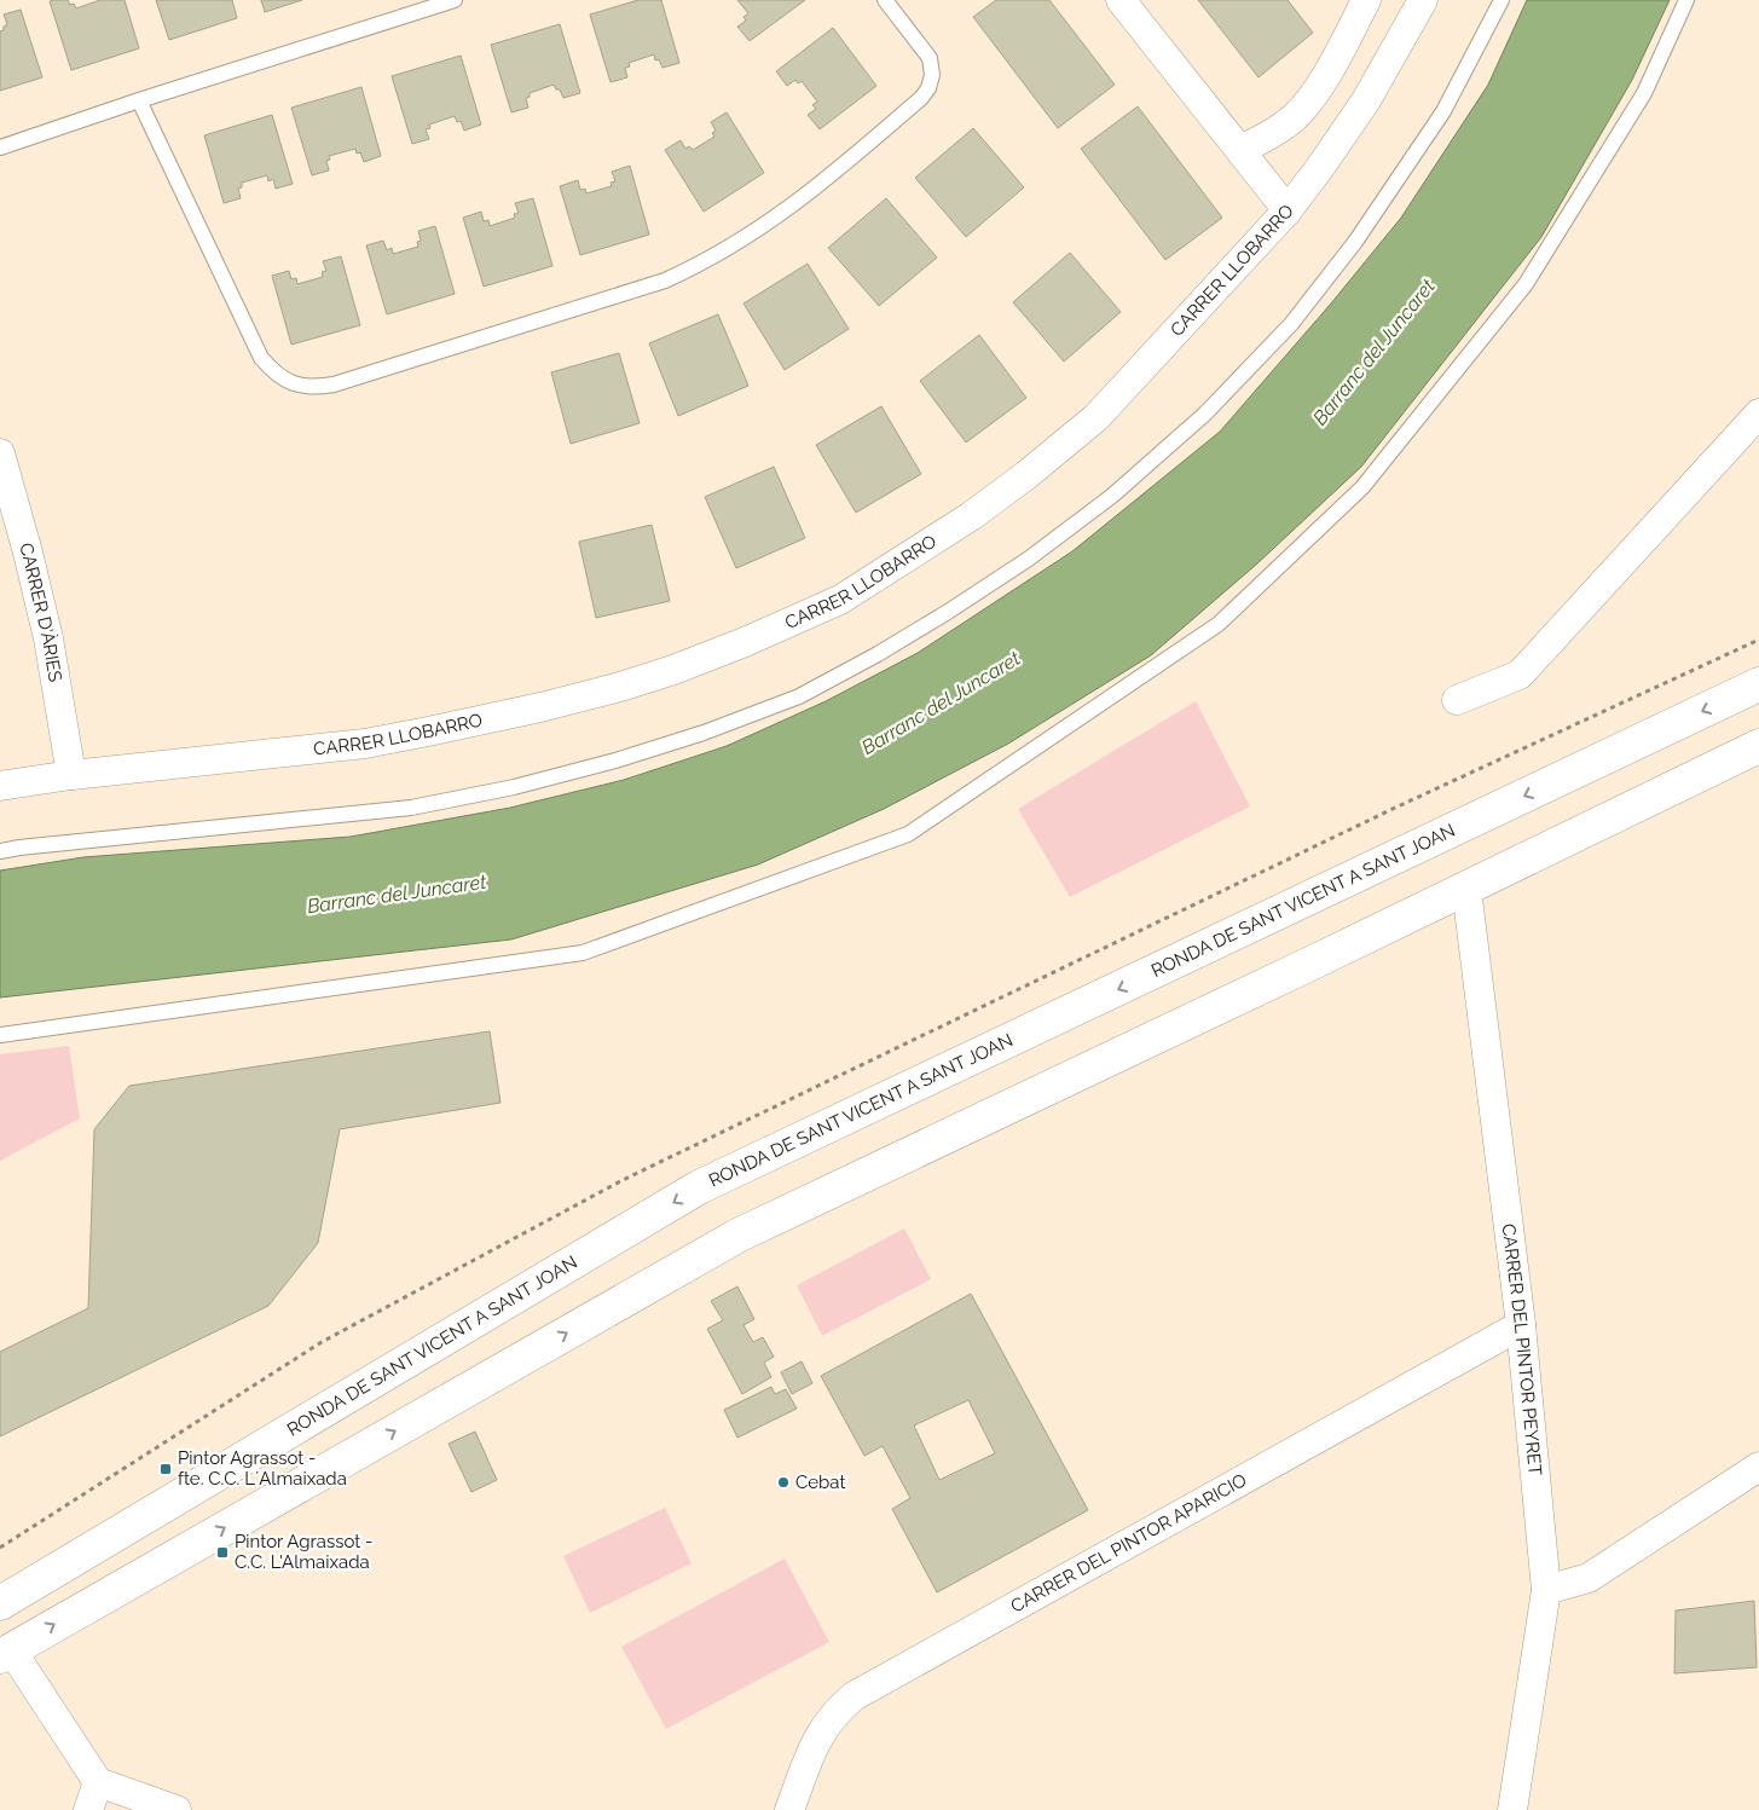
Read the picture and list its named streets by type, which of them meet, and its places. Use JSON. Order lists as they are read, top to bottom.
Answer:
{
  "streets": {
    "main road": ["RONDA DE SANT VICENT A SANT JOAN"],
    "street": [
      "CARRER LLOBARRO",
      "CARRER D'ÀRIES",
      "CARRER DEL PINTOR PEYRET",
      "CARRER DEL PINTOR APARICIO"
    ]
  },
  "crossings": [
    ["CARRER LLOBARRO", "CARRER D'ÀRIES"],
    ["CARRER DEL PINTOR PEYRET", "CARRER DEL PINTOR APARICIO"]
  ],
  "water": ["Barranc del Juncaret"],
  "places": {
    "transit": ["Pintor Agrassot - fte. C.C. L´Almaixada", "Pintor Agrassot - C.C. L'Almaixada"],
    "other": ["Cebat"]
  }
}
